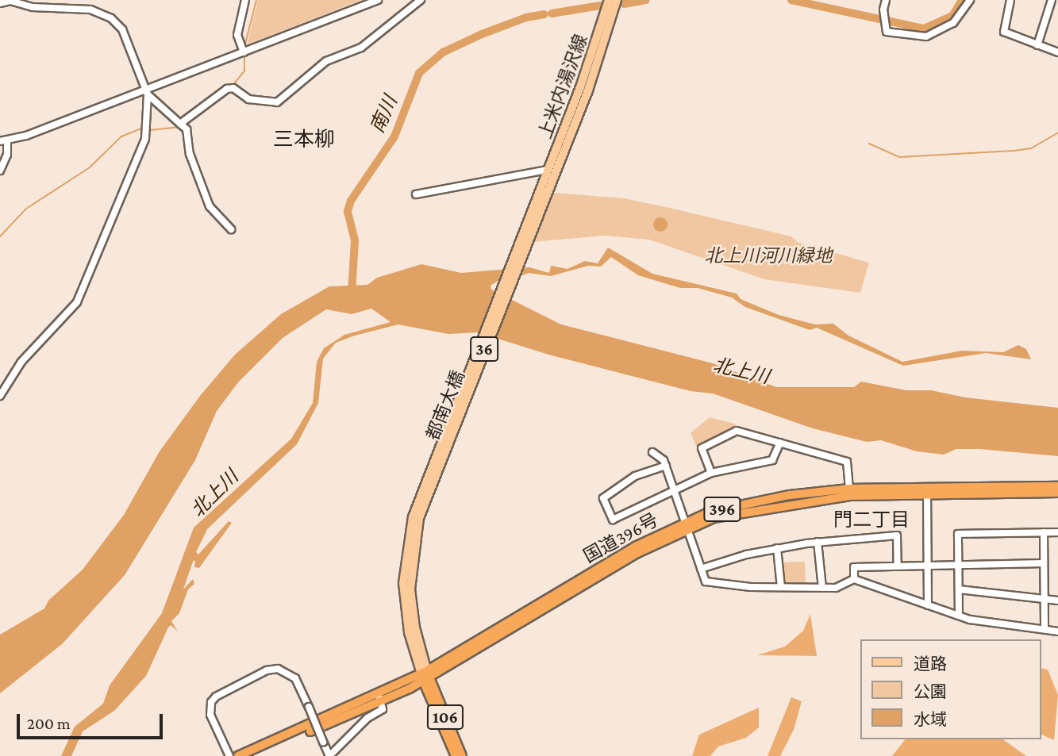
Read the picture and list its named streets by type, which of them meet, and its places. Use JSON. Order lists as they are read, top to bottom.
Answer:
{
  "streets": {
    "highway": ["396", "国道396号", "106"],
    "main road": ["上米内湯沢線", "36", "都南大橋"]
  },
  "crossings": [
    ["上米内湯沢線", "都南大橋"],
    ["都南大橋", "国道396号"],
    ["都南大橋", "106"],
    ["国道396号", "106"]
  ],
  "districts": ["三本柳", "門二丁目"],
  "water": ["南川", "北上川"],
  "parks": ["北上川河川緑地"],
  "legend": ["道路", "公園", "水域"],
  "scale_bar": "200 m"
}
